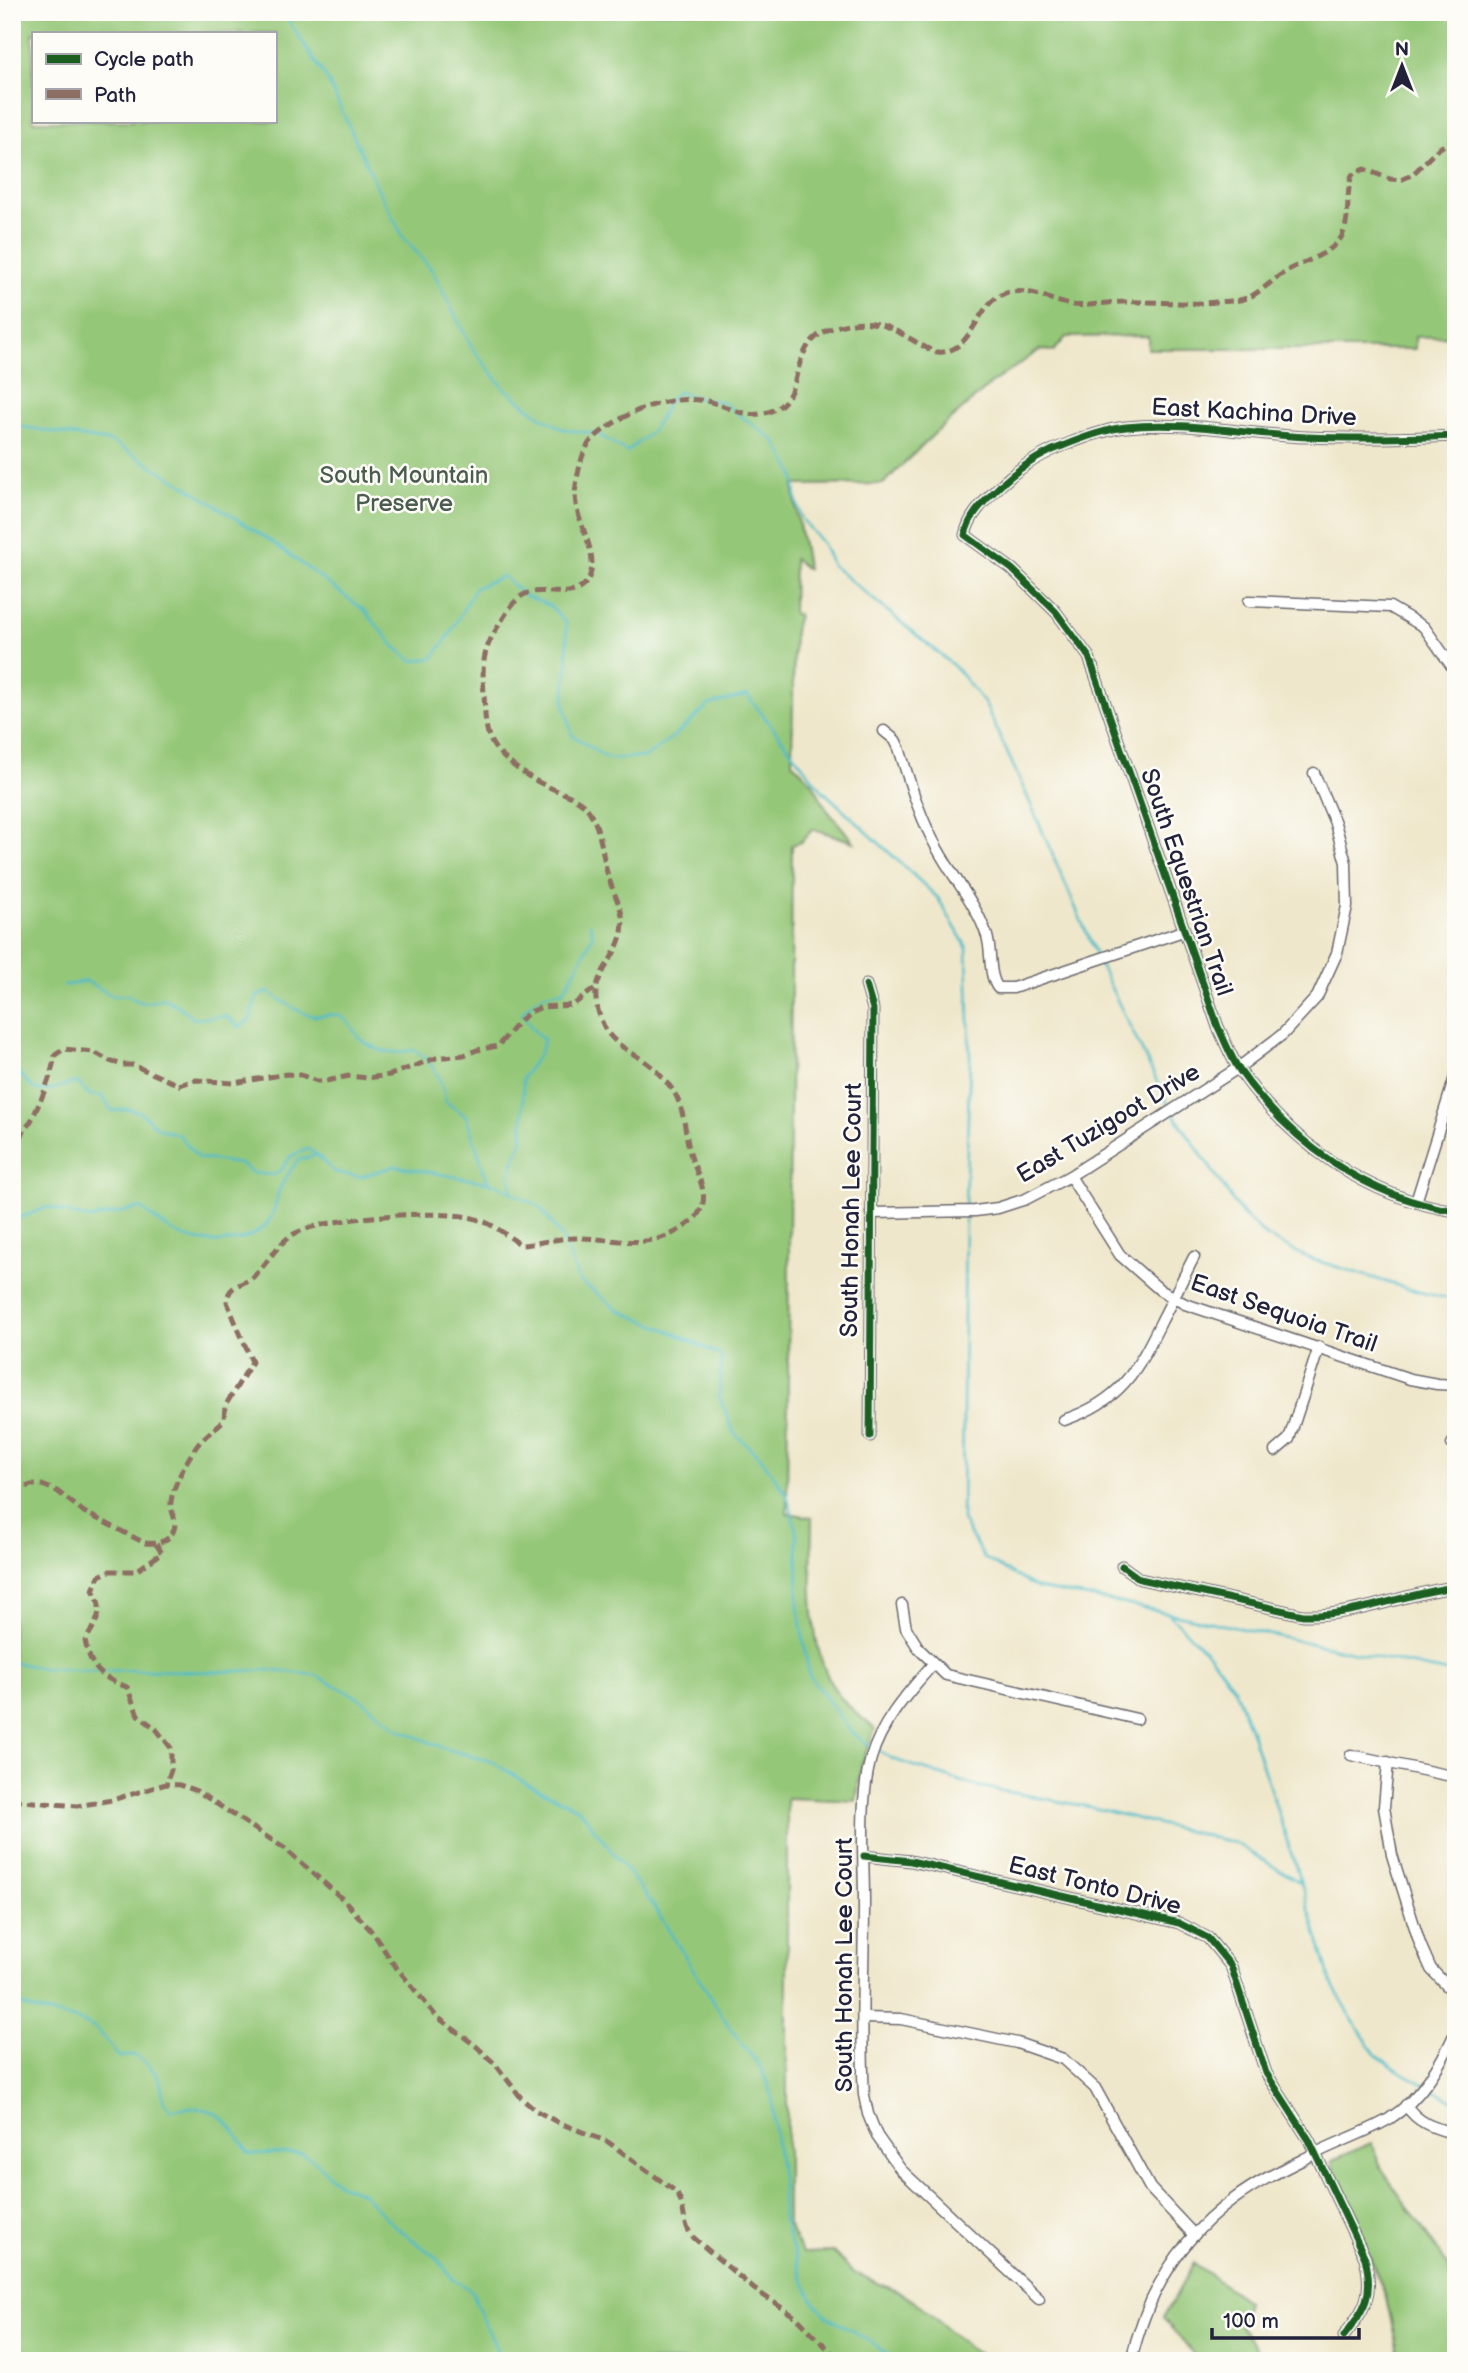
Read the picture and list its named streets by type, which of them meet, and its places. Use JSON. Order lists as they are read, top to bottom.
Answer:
{
  "streets": {
    "street": [
      "East Kachina Drive",
      "South Equestrian Trail",
      "East Tuzigoot Drive",
      "South Honah Lee Court",
      "East Sequoia Trail",
      "East Tonto Drive"
    ]
  },
  "crossings": [
    ["East Kachina Drive", "South Equestrian Trail"],
    ["South Equestrian Trail", "East Tuzigoot Drive"],
    ["East Tuzigoot Drive", "South Honah Lee Court"],
    ["East Tuzigoot Drive", "East Sequoia Trail"],
    ["South Honah Lee Court", "East Tonto Drive"]
  ],
  "parks": ["South Mountain Preserve"],
  "legend": ["Cycle path", "Path"],
  "scale_bar": "100 m",
  "north": "top"
}
